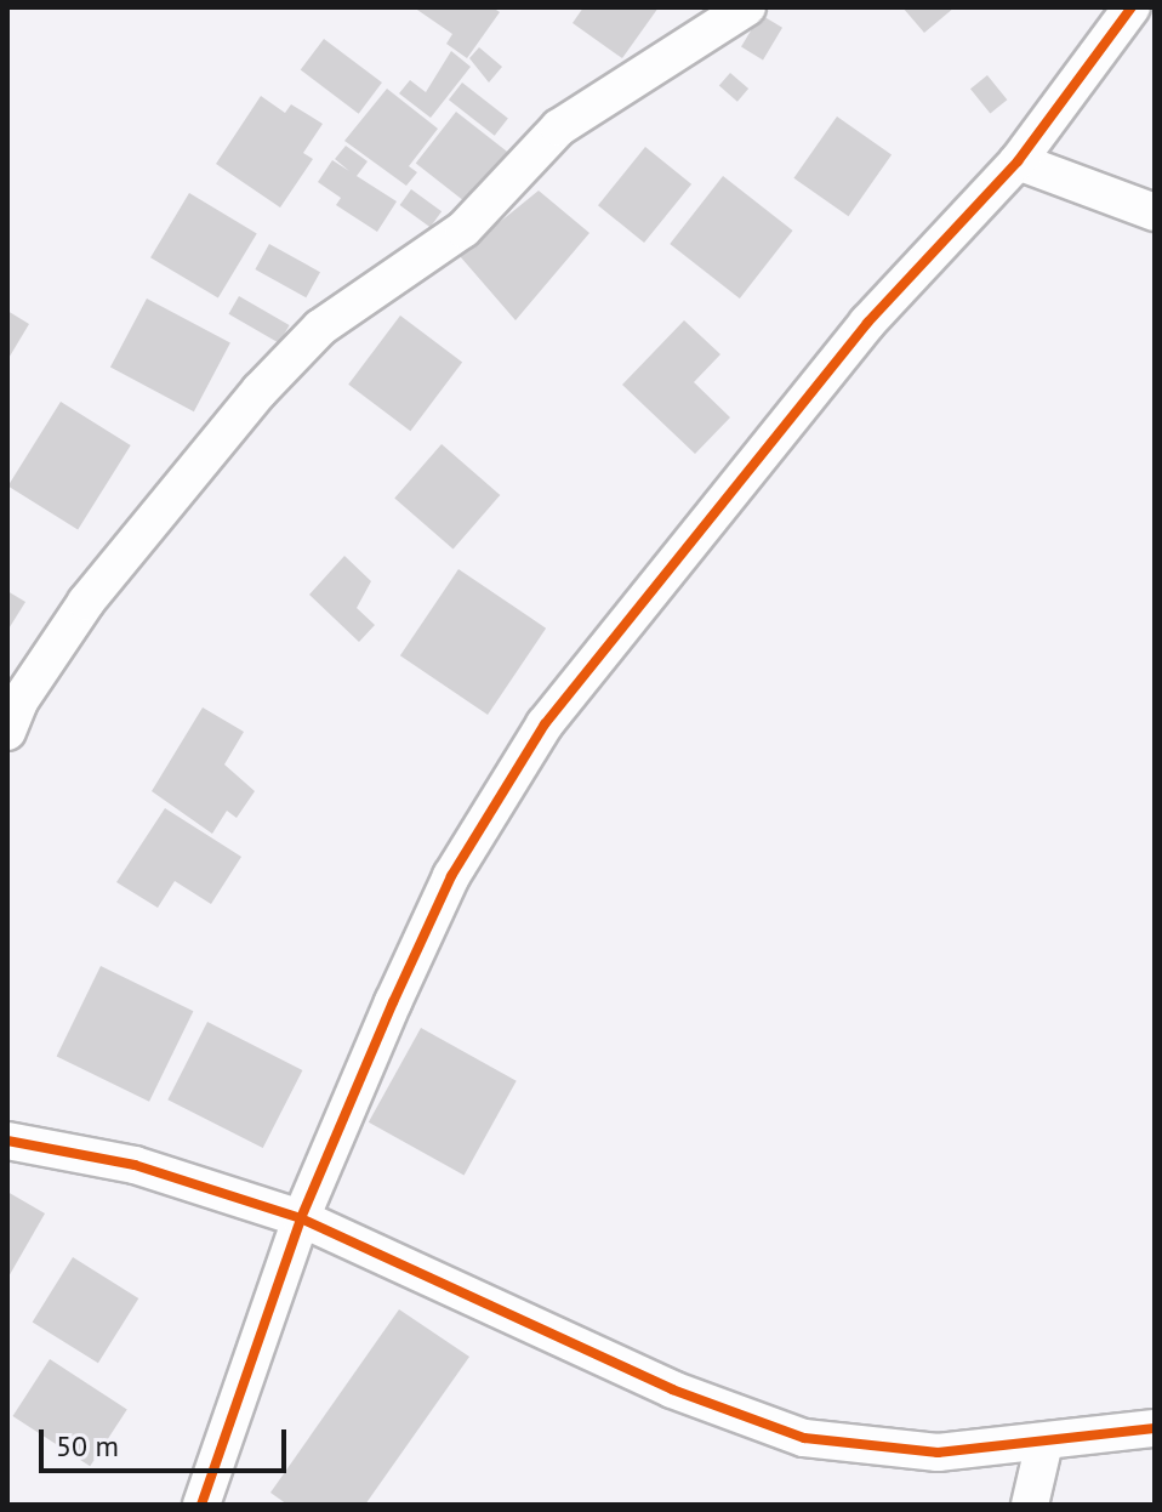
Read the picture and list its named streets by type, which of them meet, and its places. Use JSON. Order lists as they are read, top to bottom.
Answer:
{
  "scale_bar": "50 m"
}
